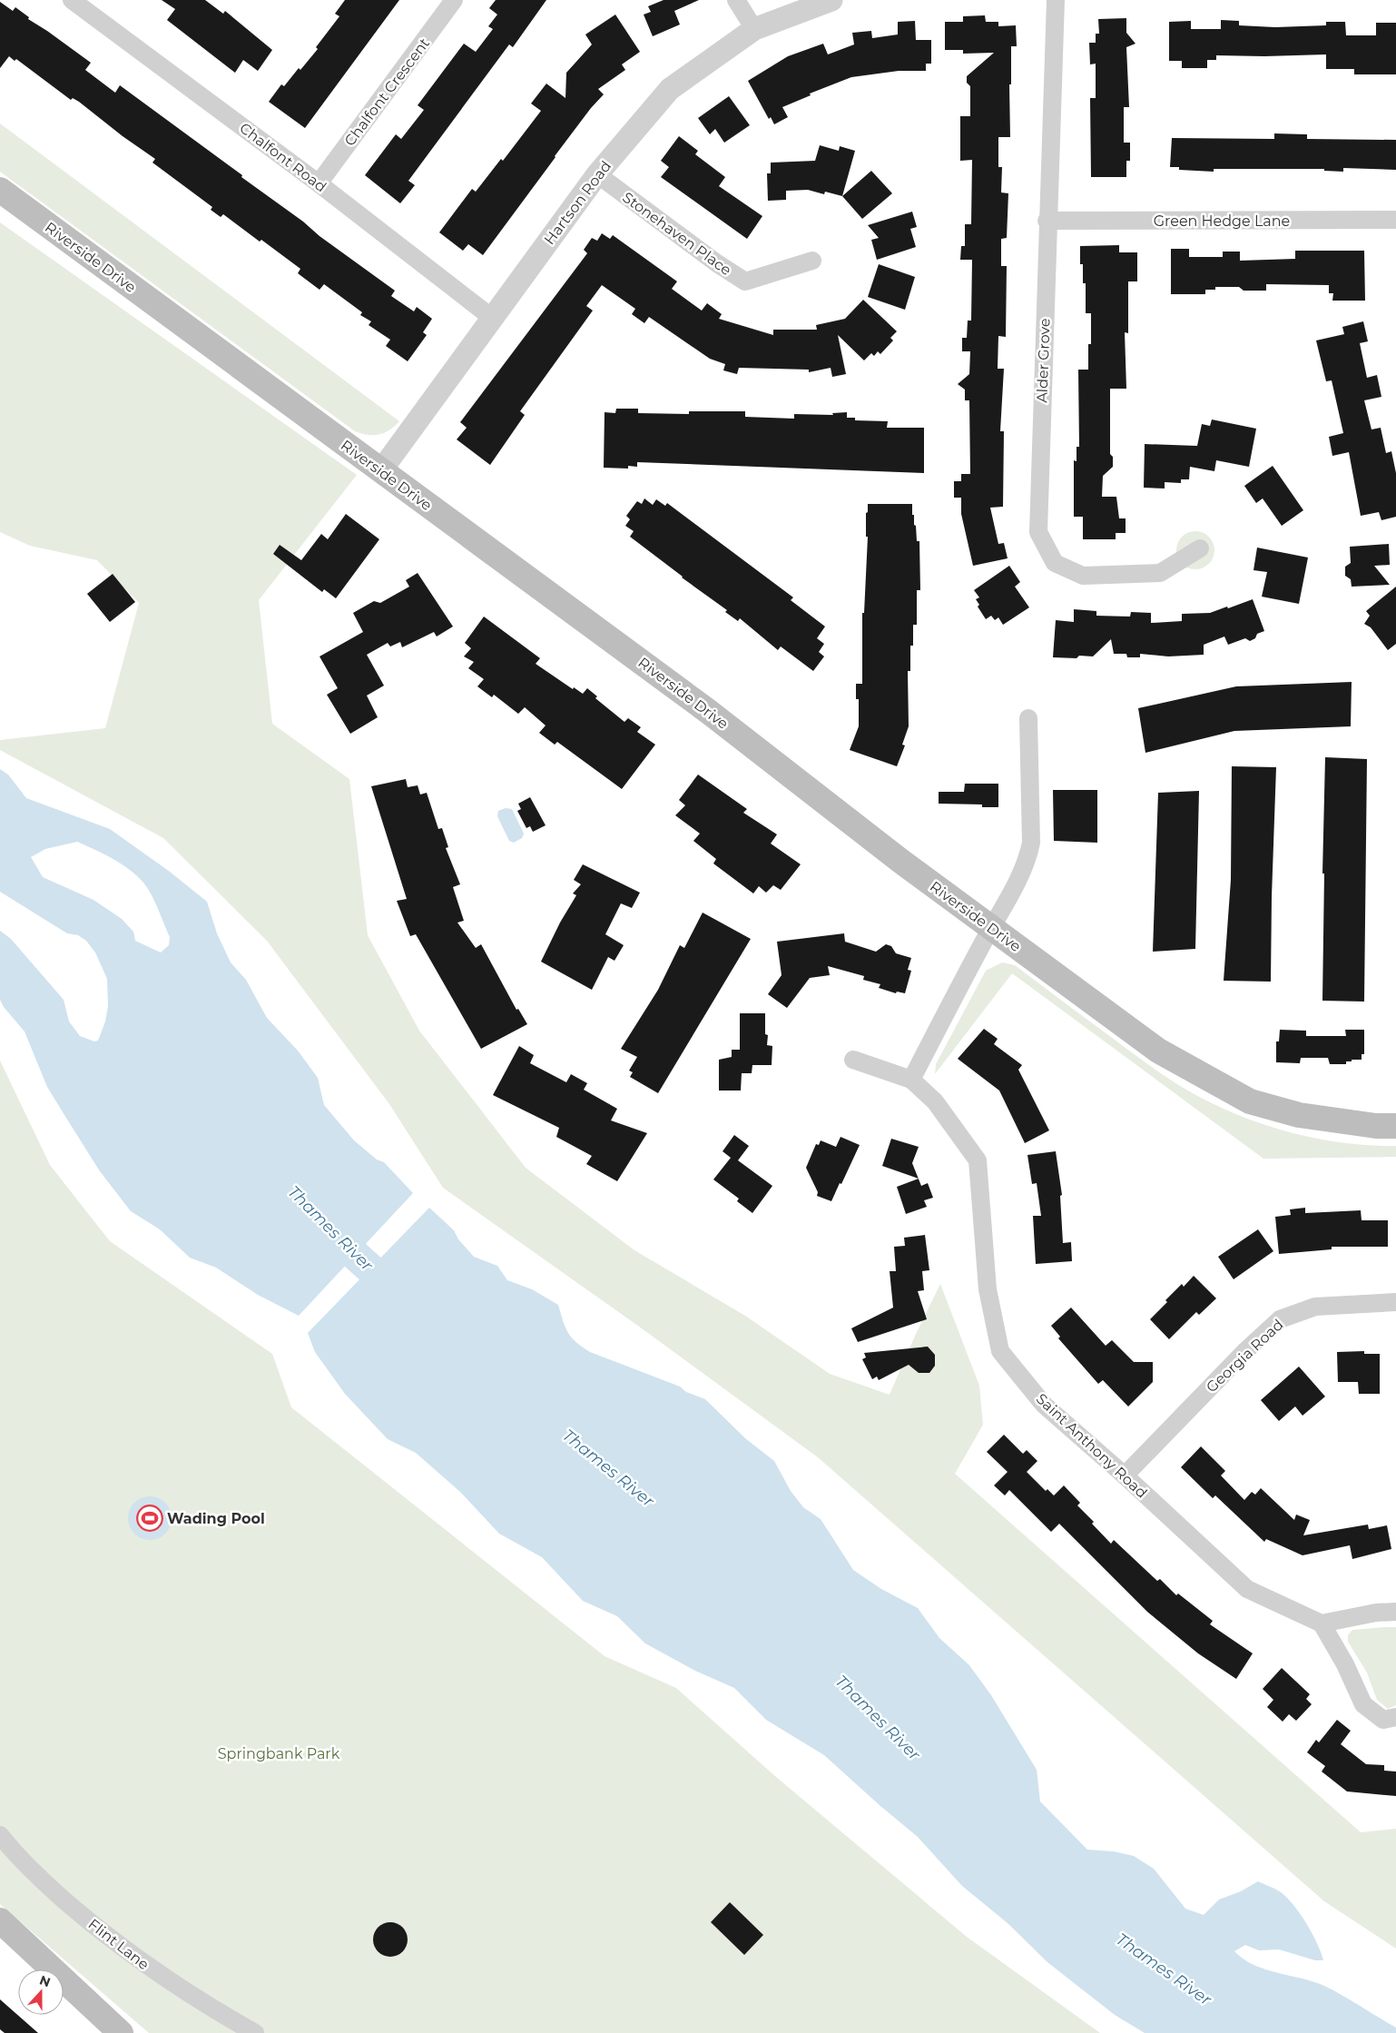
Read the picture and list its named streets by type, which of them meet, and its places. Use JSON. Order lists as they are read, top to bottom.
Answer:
{
  "streets": {
    "main road": ["Riverside Drive"],
    "street": [
      "Chalfont Crescent",
      "Chalfont Road",
      "Hartson Road",
      "Green Hedge Lane",
      "Stonehaven Place",
      "Alder Grove",
      "Georgia Road",
      "Saint Anthony Road",
      "Flint Lane"
    ]
  },
  "crossings": [
    ["Chalfont Crescent", "Chalfont Road"],
    ["Chalfont Road", "Hartson Road"],
    ["Hartson Road", "Stonehaven Place"],
    ["Hartson Road", "Riverside Drive"],
    ["Green Hedge Lane", "Alder Grove"],
    ["Georgia Road", "Saint Anthony Road"]
  ],
  "water": ["Thames River"],
  "parks": ["Springbank Park"],
  "places": {
    "sports": ["Wading Pool"]
  },
  "north": "top"
}
